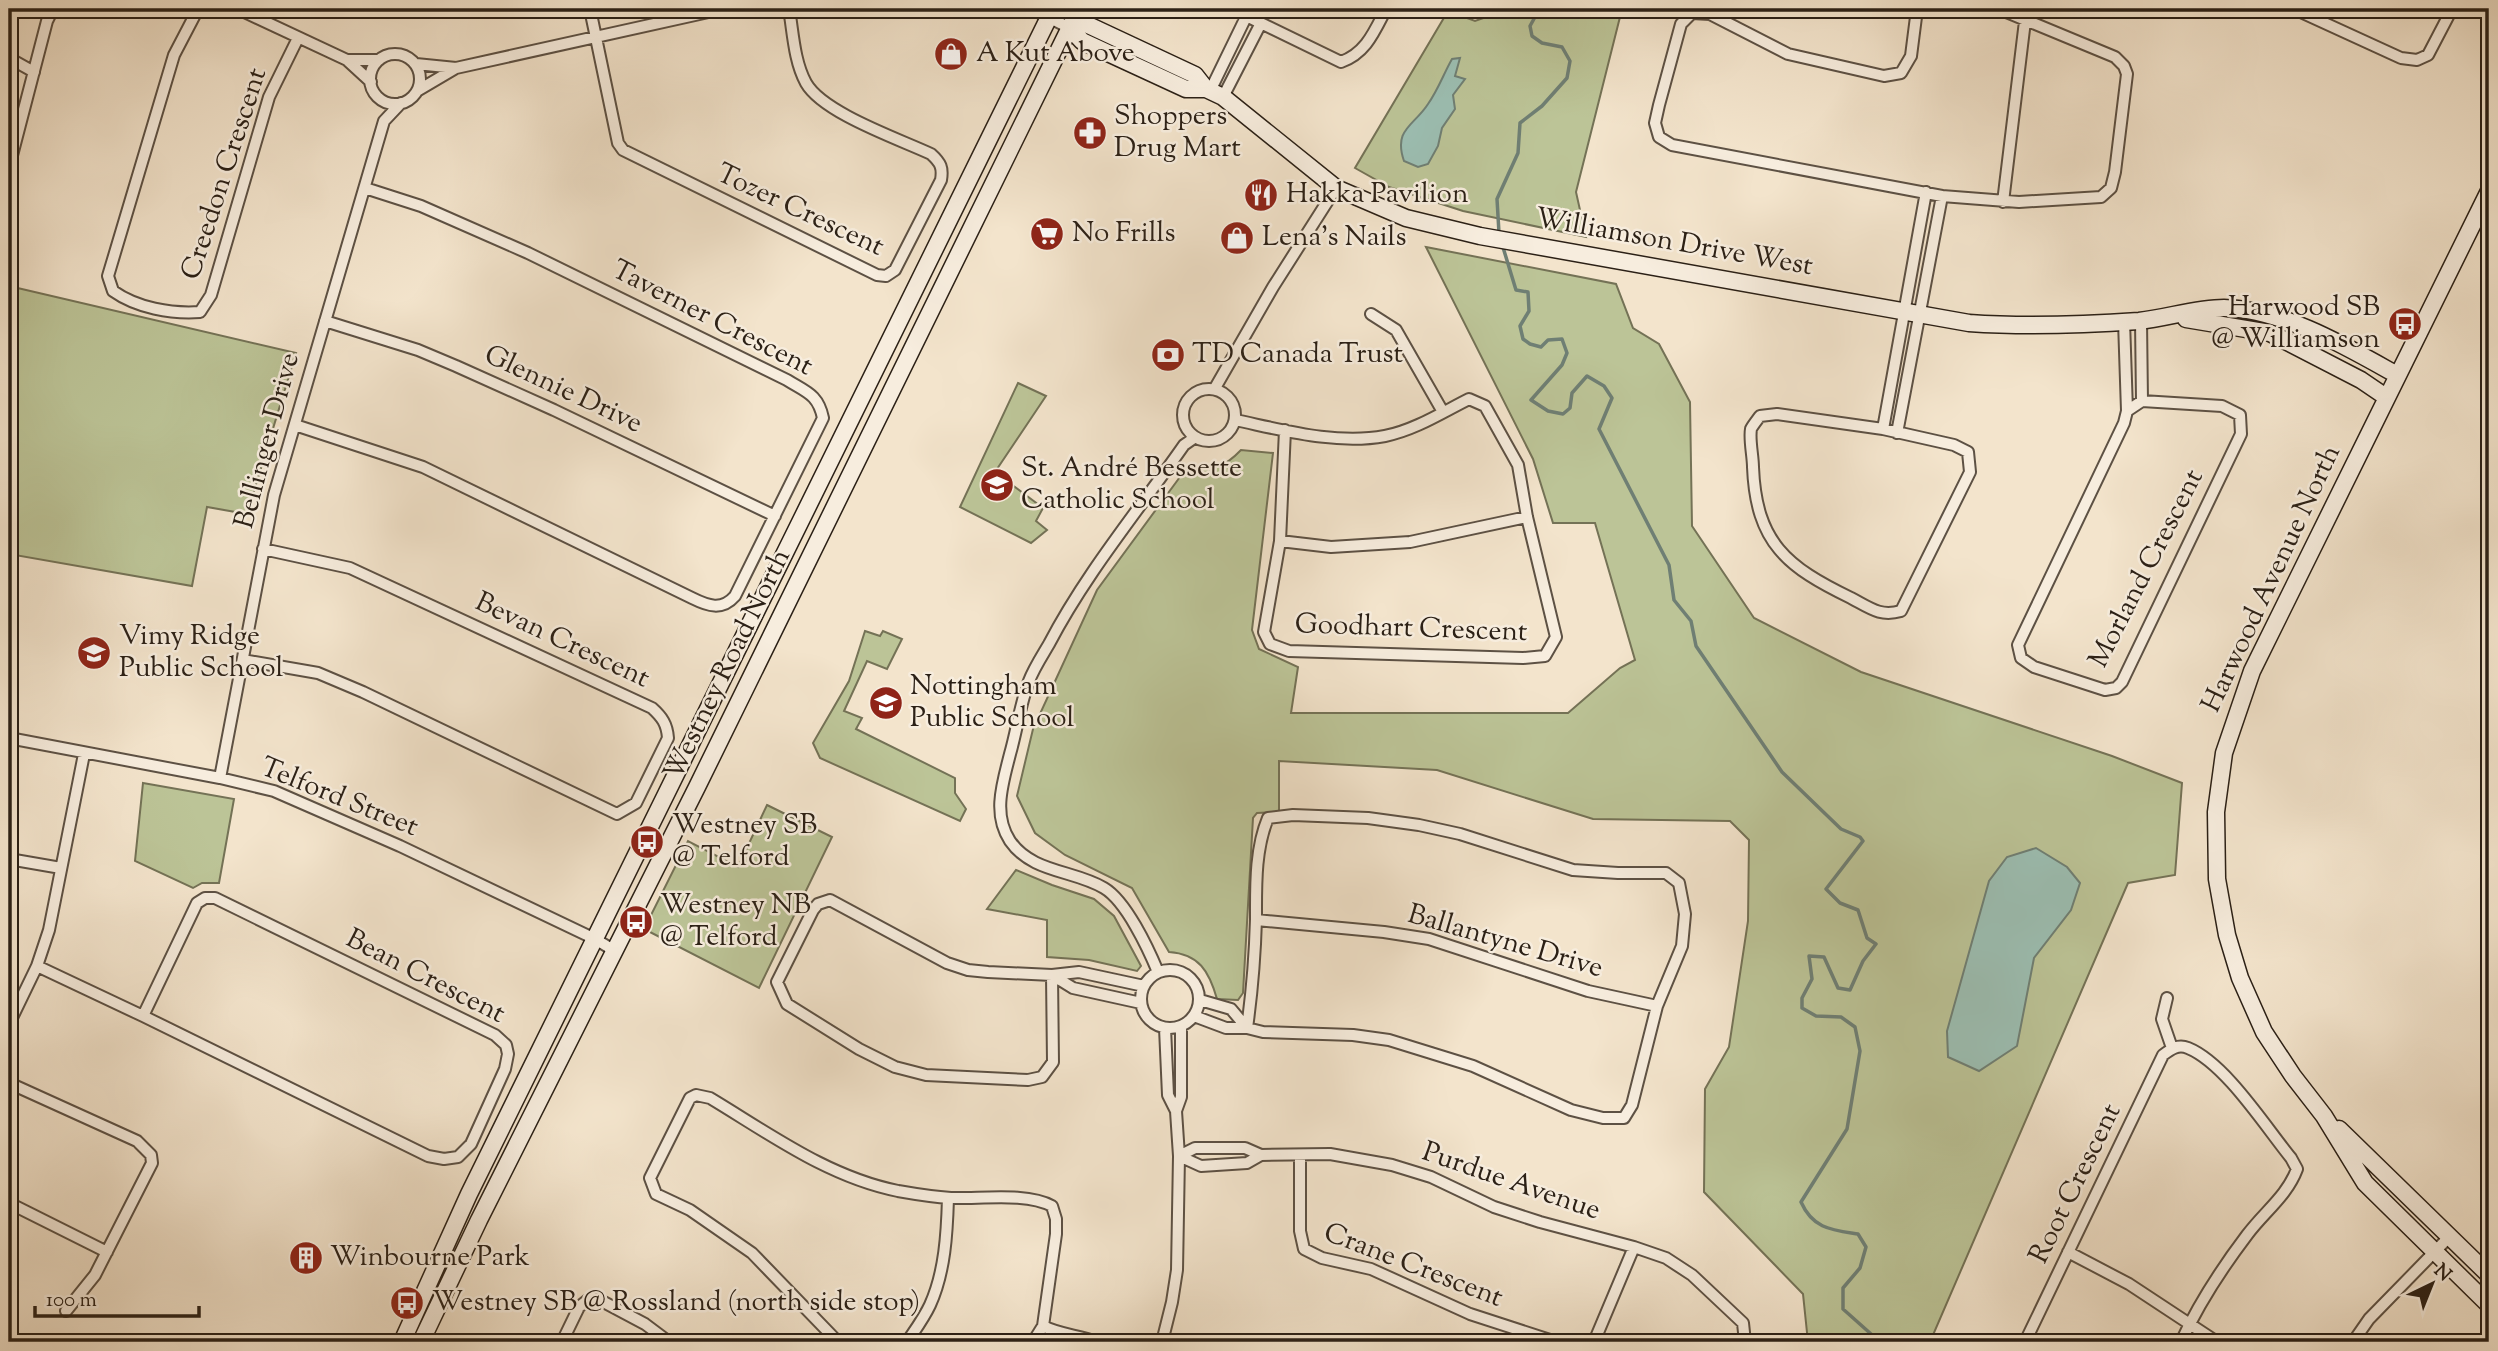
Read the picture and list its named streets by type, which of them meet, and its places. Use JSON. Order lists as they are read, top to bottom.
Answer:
{
  "streets": {
    "main road": ["Williamson Drive West", "Harwood Avenue North", "Westney Road North"],
    "street": [
      "Creedon Crescent",
      "Tozer Crescent",
      "Taverner Crescent",
      "Glennie Drive",
      "Bellinger Drive",
      "Morland Crescent",
      "Goodhart Crescent",
      "Bevan Crescent",
      "Telford Street",
      "Ballantyne Drive",
      "Bean Crescent",
      "Purdue Avenue",
      "Root Crescent",
      "Crane Crescent"
    ]
  },
  "crossings": [
    ["Williamson Drive West", "Morland Crescent"],
    ["Williamson Drive West", "Harwood Avenue North"],
    ["Williamson Drive West", "Westney Road North"],
    ["Taverner Crescent", "Glennie Drive"],
    ["Taverner Crescent", "Bellinger Drive"],
    ["Glennie Drive", "Bellinger Drive"],
    ["Bellinger Drive", "Bevan Crescent"],
    ["Bellinger Drive", "Telford Street"],
    ["Westney Road North", "Telford Street"],
    ["Purdue Avenue", "Crane Crescent"]
  ],
  "places": {
    "shop": ["A Kut Above", "Lena's Nails"],
    "pharmacy": ["Shoppers Drug Mart"],
    "restaurant": ["Hakka Pavilion"],
    "supermarket": ["No Frills"],
    "bus stop": [
      "Harwood SB @ Williamson",
      "Westney SB @ Telford",
      "Westney NB @ Telford",
      "Westney SB @ Rossland (north side stop)"
    ],
    "bank": ["TD Canada Trust"],
    "school or university": ["St. André Bessette Catholic School", "Vimy Ridge Public School", "Nottingham Public School"],
    "building": ["Winbourne Park"]
  },
  "scale_bar": "100 m",
  "north": "top right"
}
